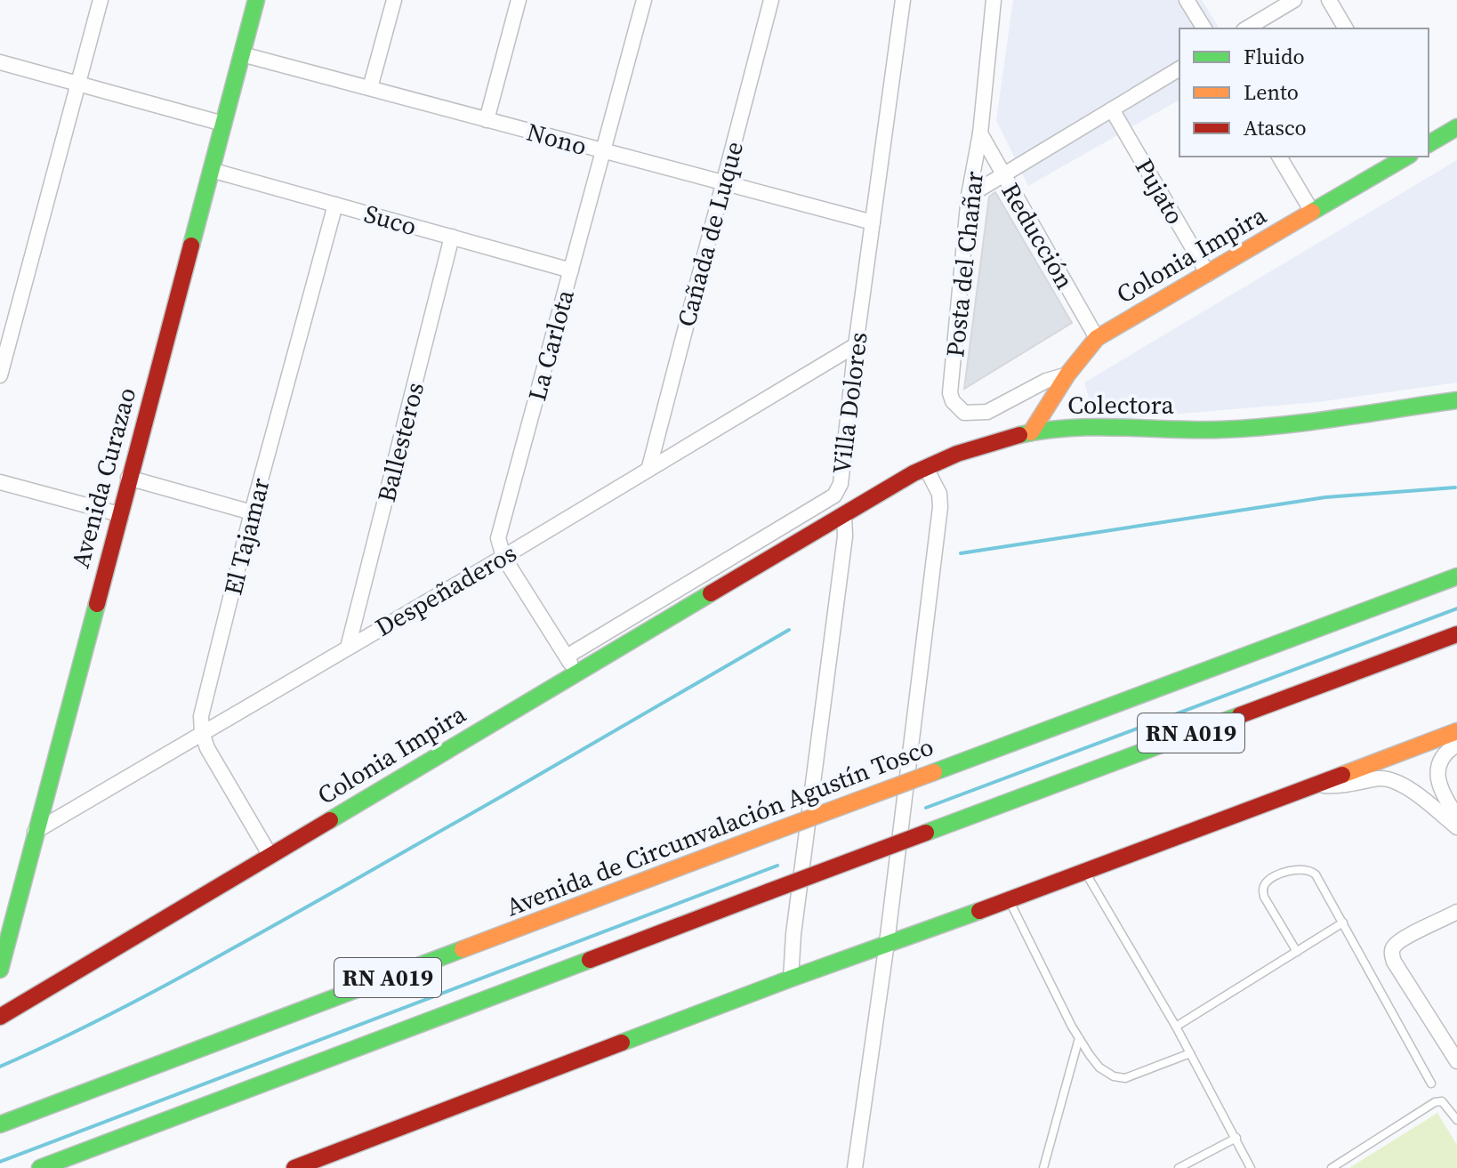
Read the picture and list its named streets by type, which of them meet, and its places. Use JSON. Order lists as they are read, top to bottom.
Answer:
{
  "streets": {
    "main road": [
      "Colonia Impira",
      "Colectora",
      "Avenida Curazao",
      "RN A019",
      "Avenida de Circunvalación Agustín Tosco"
    ],
    "street": [
      "Nono",
      "Pujato",
      "Suco",
      "Cañada de Luque",
      "Reducción",
      "Posta del Chañar",
      "La Carlota",
      "Villa Dolores",
      "Ballesteros",
      "El Tajamar",
      "Despeñaderos"
    ]
  },
  "crossings": [
    ["Nono", "Cañada de Luque"],
    ["Nono", "La Carlota"],
    ["Nono", "Villa Dolores"],
    ["Nono", "Avenida Curazao"],
    ["Pujato", "Colonia Impira"],
    ["Suco", "La Carlota"],
    ["Suco", "Ballesteros"],
    ["Suco", "Avenida Curazao"],
    ["Suco", "El Tajamar"],
    ["Cañada de Luque", "Despeñaderos"],
    ["Reducción", "Colonia Impira"],
    ["Reducción", "Posta del Chañar"],
    ["Colonia Impira", "Posta del Chañar"],
    ["Colonia Impira", "Colectora"],
    ["La Carlota", "Despeñaderos"],
    ["Villa Dolores", "Despeñaderos"],
    ["Ballesteros", "Despeñaderos"],
    ["Avenida Curazao", "Despeñaderos"],
    ["El Tajamar", "Despeñaderos"]
  ],
  "legend": ["Fluido", "Lento", "Atasco"]
}
